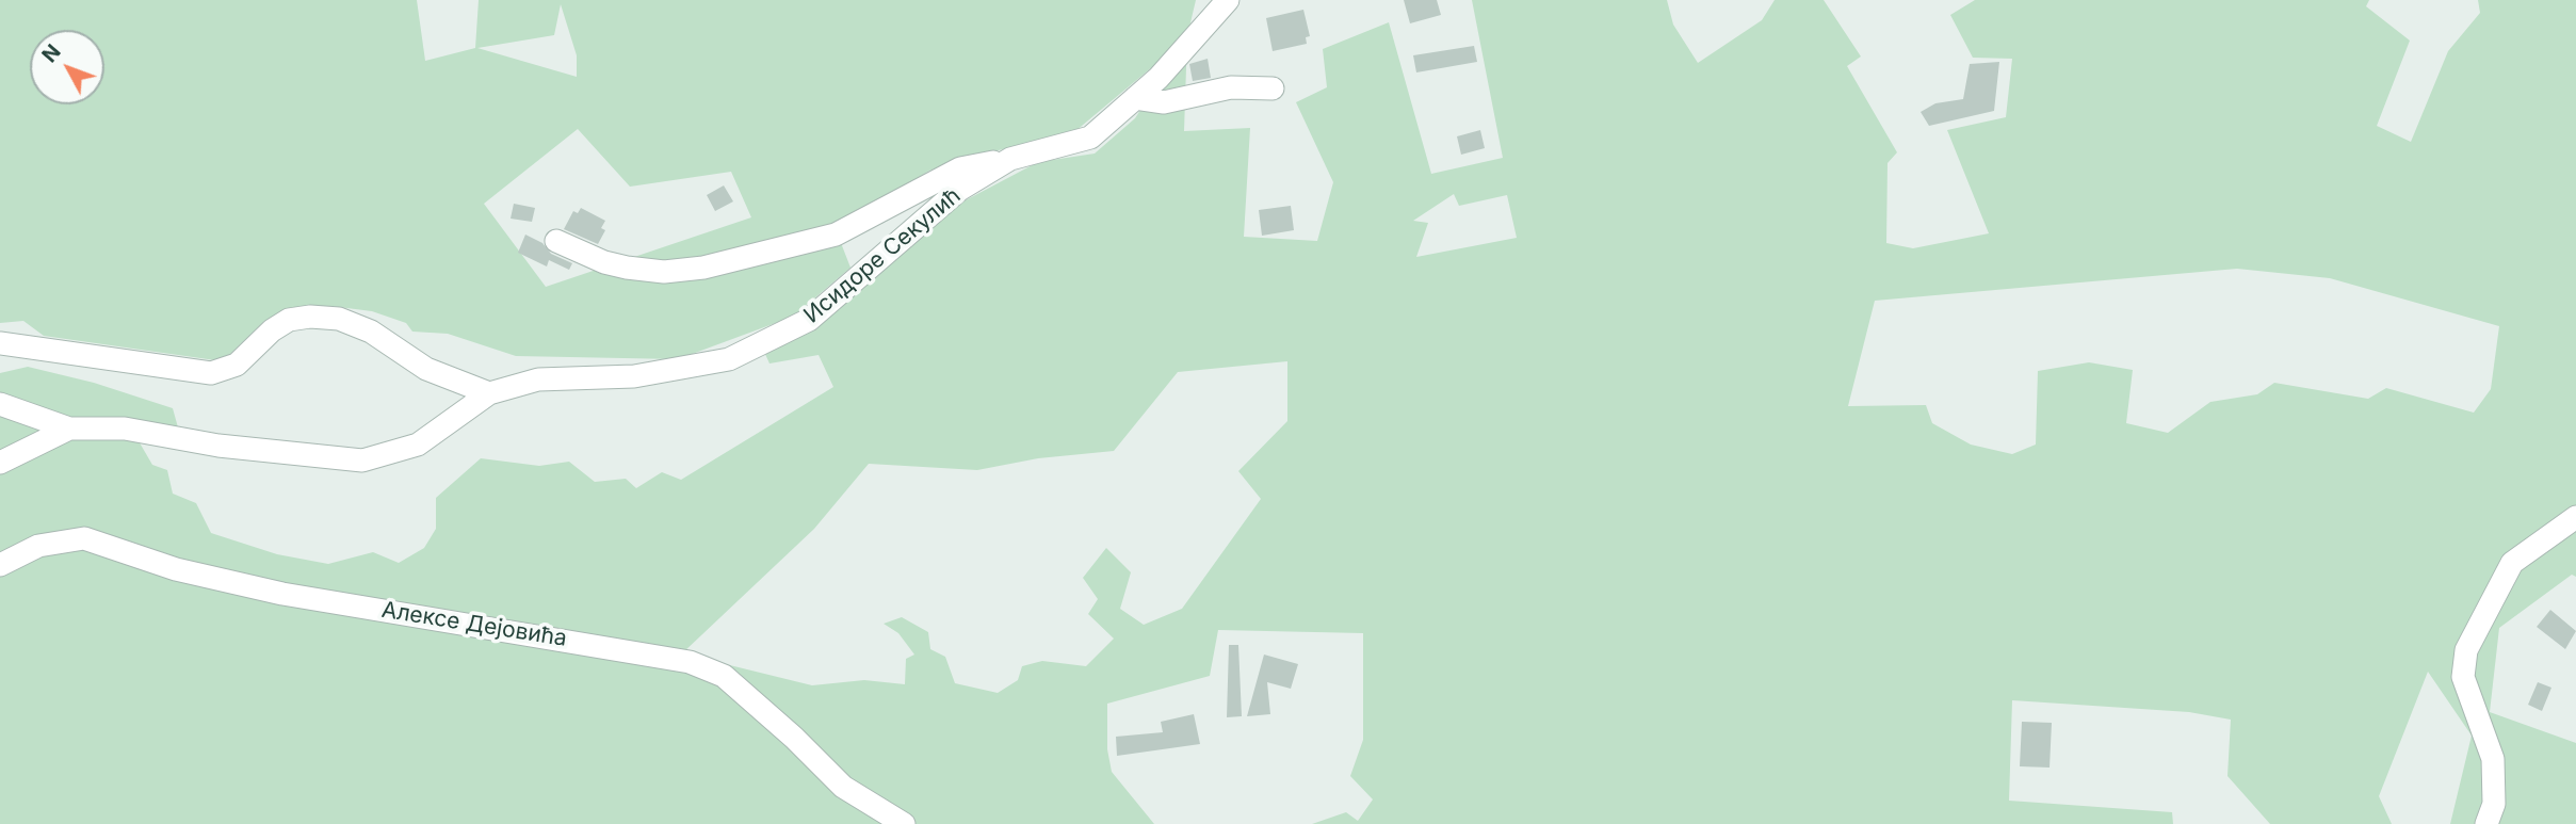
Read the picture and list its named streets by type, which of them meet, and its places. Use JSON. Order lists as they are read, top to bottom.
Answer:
{
  "streets": {
    "street": ["Исидоре Секулић", "Алексе Дејовића"]
  },
  "north": "top left"
}
